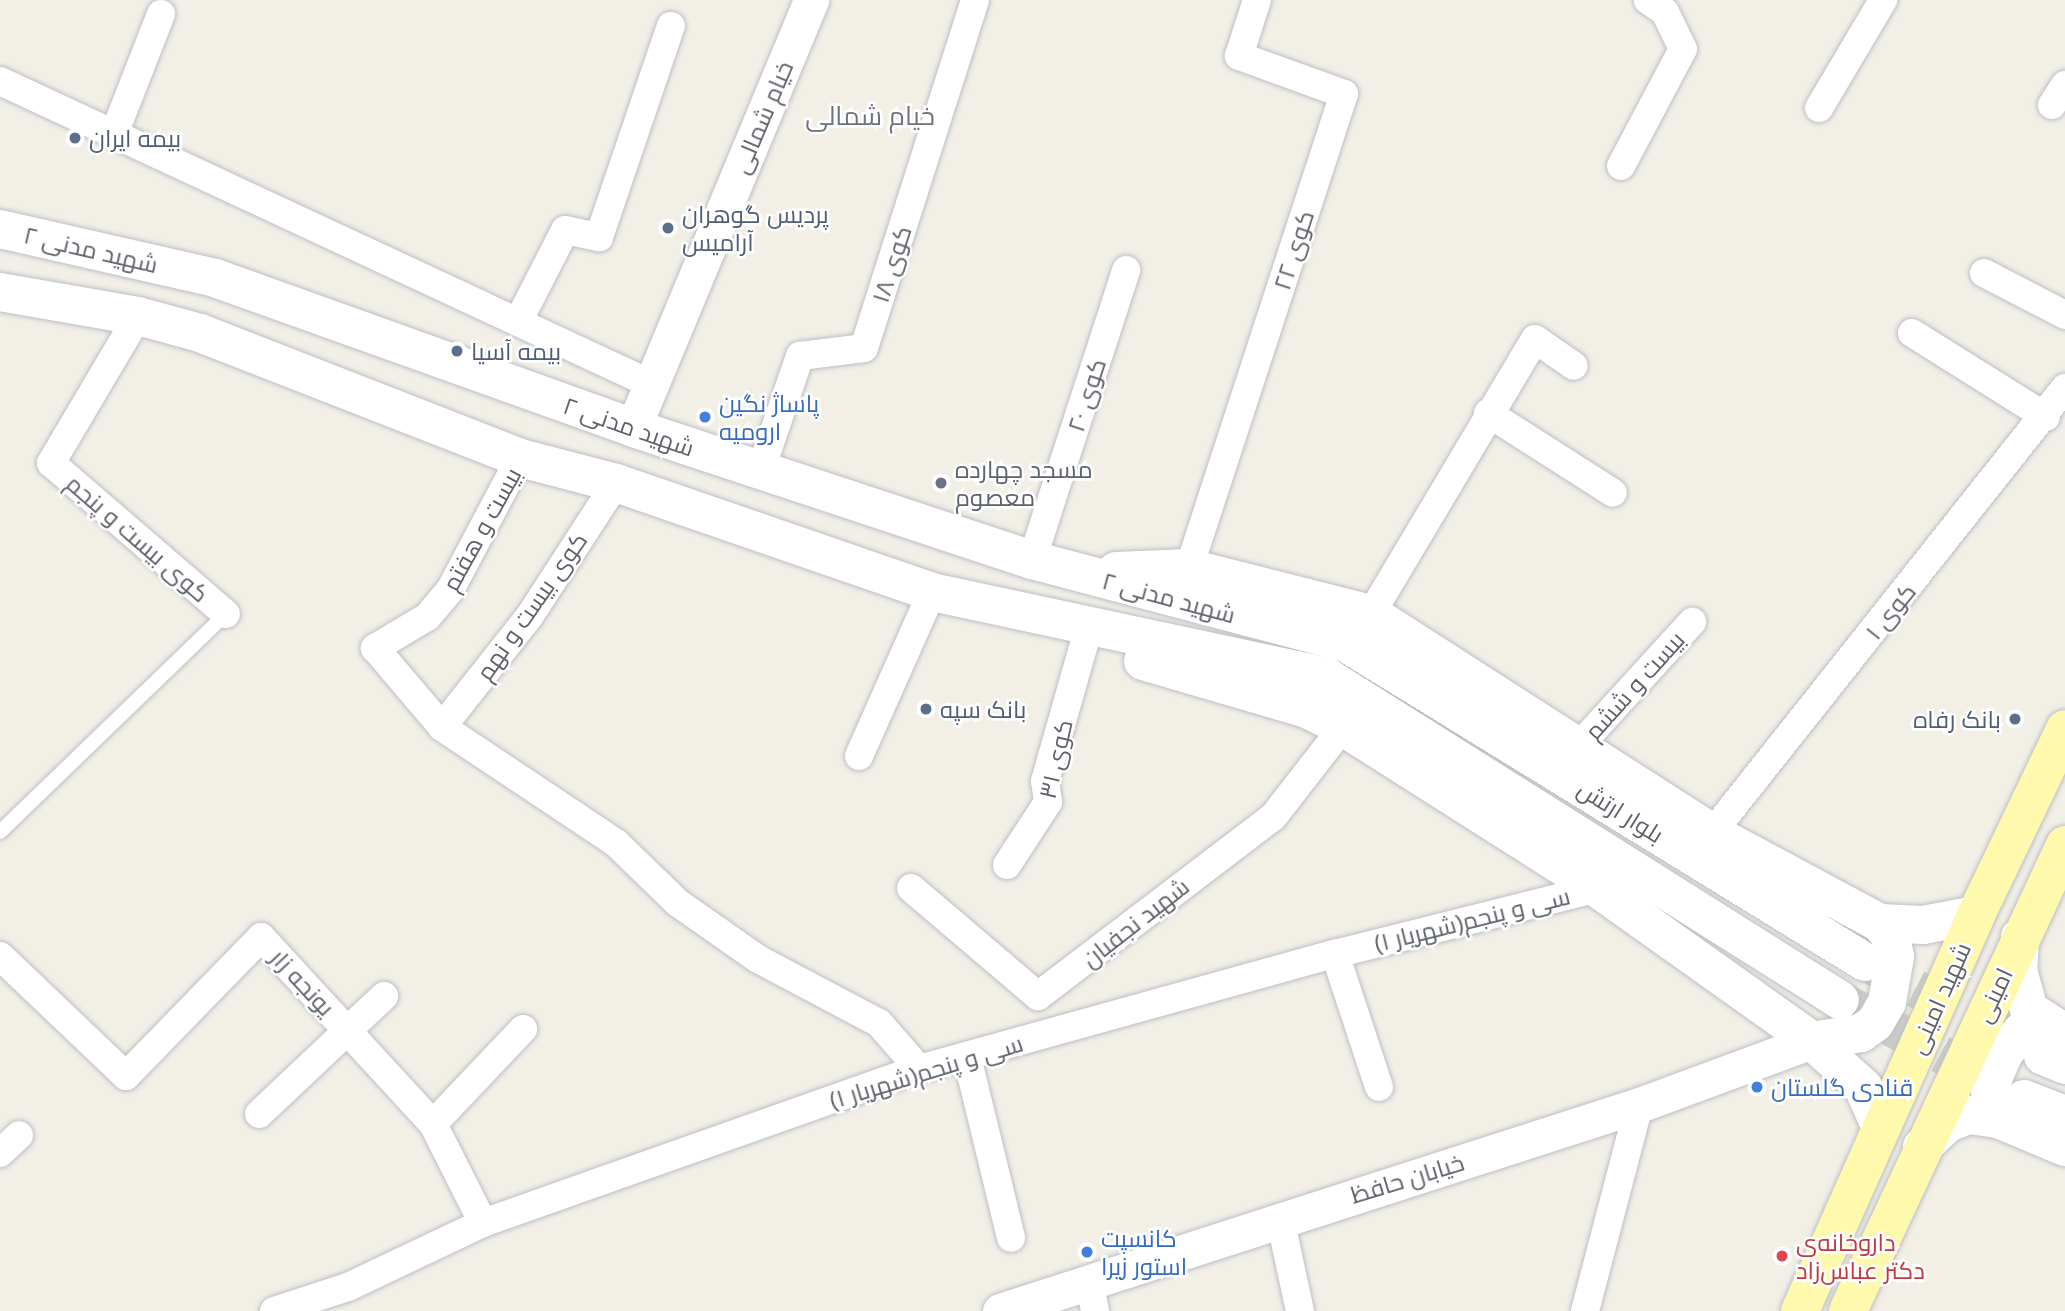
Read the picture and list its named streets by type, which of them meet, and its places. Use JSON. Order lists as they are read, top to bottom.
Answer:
{
  "streets": {
    "main road": [
      "شهید مدنی ۲",
      "بلوار ارتش",
      "امینی",
      "شهید امینی"
    ],
    "street": [
      "خیام شمالی",
      "کوی ۲۲",
      "کوی ۱۸",
      "کوی ۲۰",
      "بیست و هفتم",
      "کوی بیست و پنجم",
      "کوی بیست و نهم",
      "کوی ۱",
      "بیست و ششم",
      "کوی ۳۱",
      "سی و پنجم(شهریار ۱)",
      "شهید نجفیان",
      "یونجه زار",
      "خیابان حافظ"
    ]
  },
  "crossings": [
    ["خیام شمالی", "شهید مدنی ۲"],
    ["شهید مدنی ۲", "کوی ۱۸"],
    ["شهید مدنی ۲", "کوی ۲۰"],
    ["شهید مدنی ۲", "بیست و هفتم"],
    ["شهید مدنی ۲", "کوی بیست و پنجم"],
    ["شهید مدنی ۲", "کوی بیست و نهم"],
    ["شهید مدنی ۲", "کوی ۳۱"],
    ["شهید مدنی ۲", "بلوار ارتش"],
    ["شهید مدنی ۲", "شهید نجفیان"],
    ["بیست و هفتم", "کوی بیست و نهم"],
    ["بلوار ارتش", "شهید نجفیان"],
    ["سی و پنجم(شهریار ۱)", "یونجه زار"]
  ],
  "districts": ["خیام شمالی"],
  "places": [
    "بیمه ایران",
    "پردیس گوهران آرامیس",
    "بیمه آسیا",
    "پاساژ نگین ارومیه",
    "مسجد چهارده معصوم",
    "بانک سپه",
    "بانک رفاه",
    "قنادی گلستان",
    "کانسپت استور زیرا",
    "داروخانه‌ی دکتر عباس‌زاد"
  ]
}
